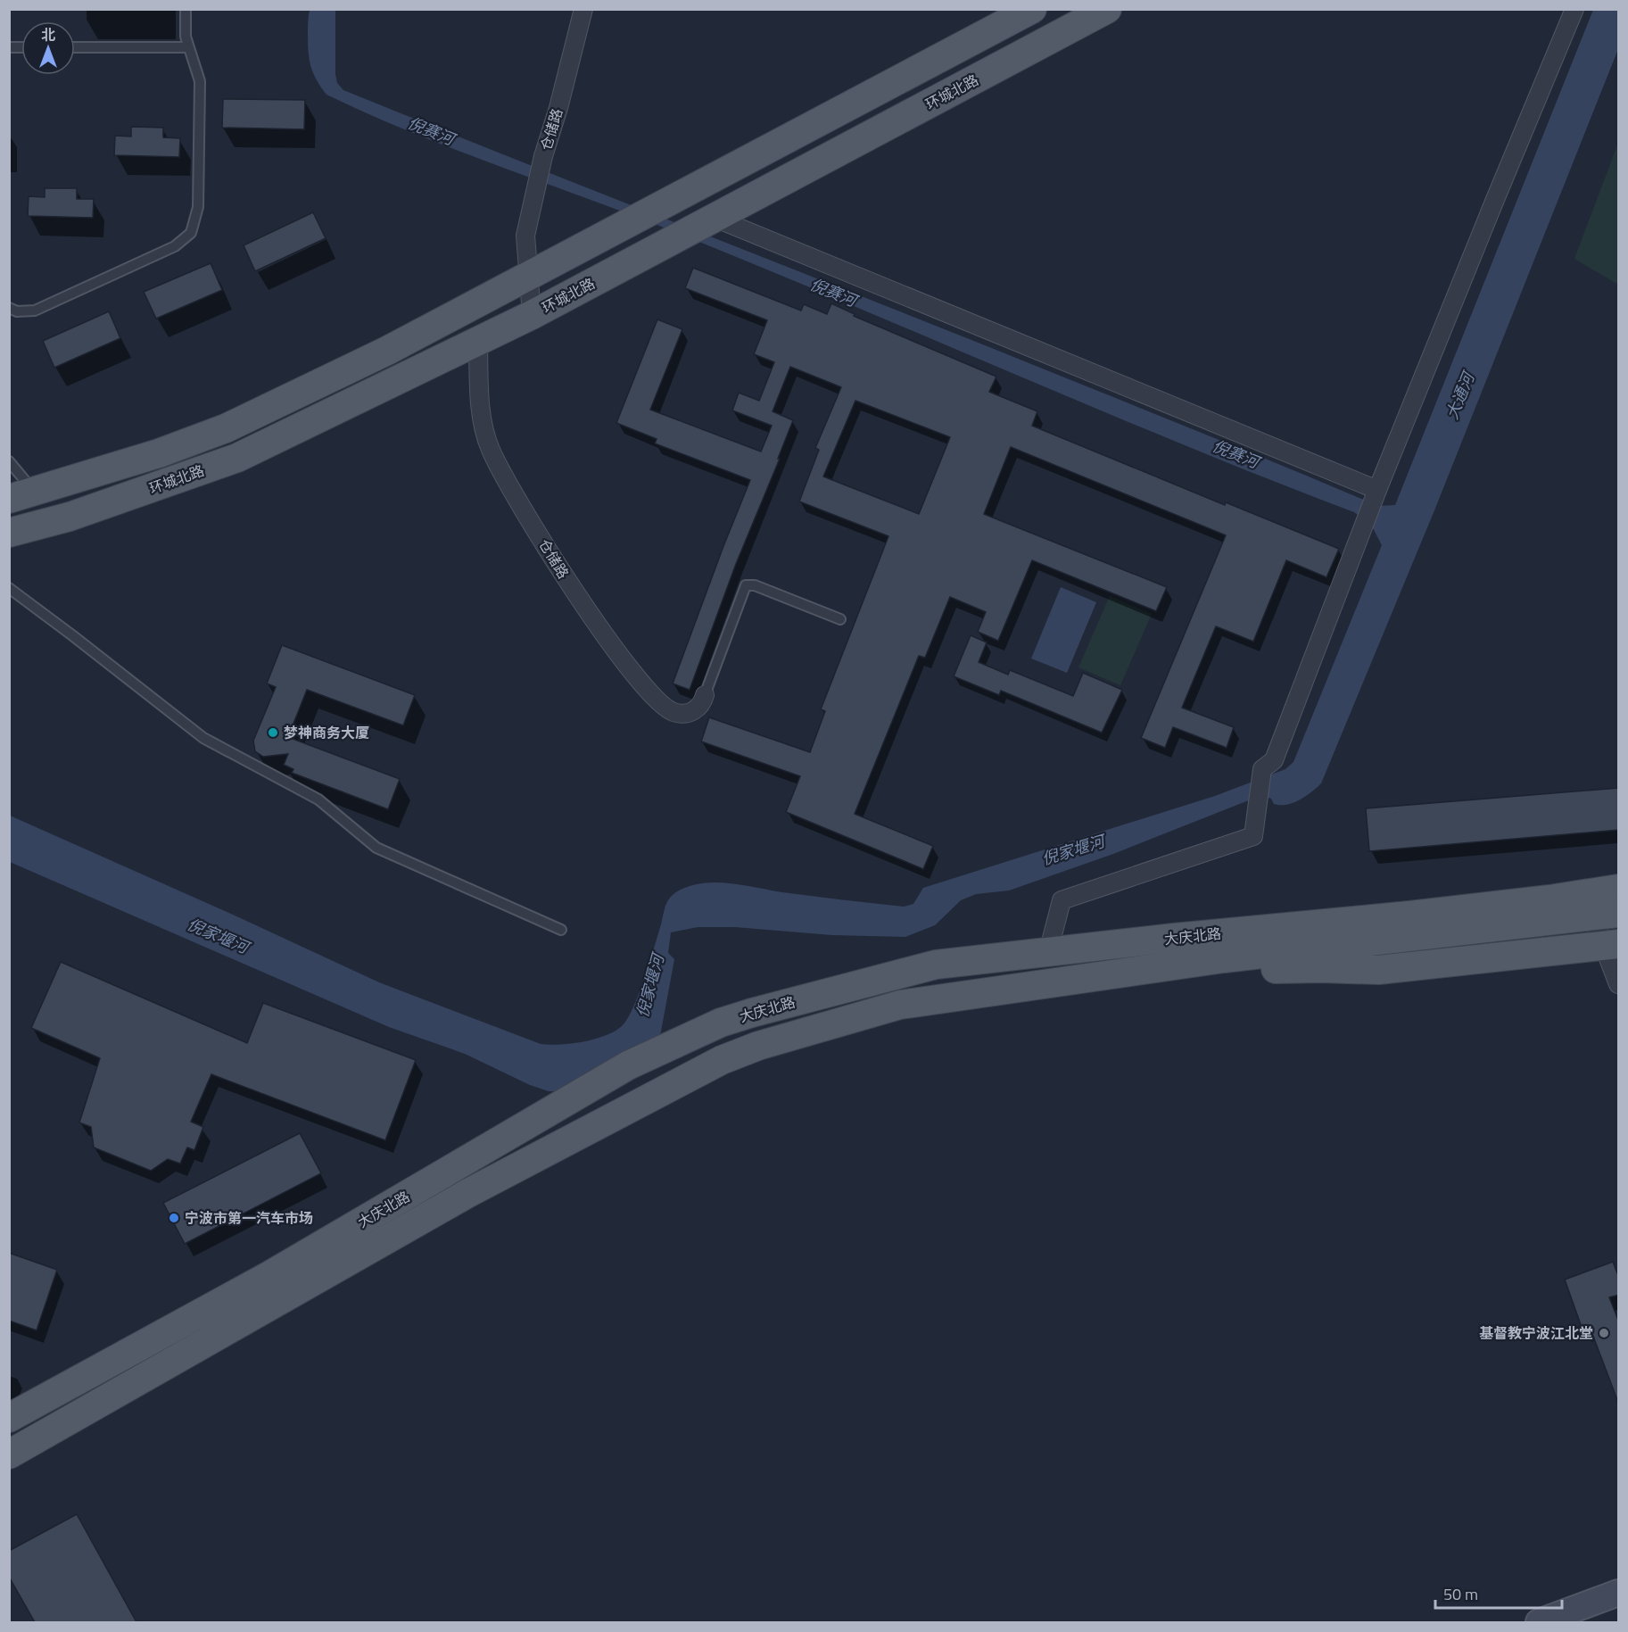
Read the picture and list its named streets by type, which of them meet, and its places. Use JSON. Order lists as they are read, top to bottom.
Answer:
{
  "streets": {
    "main road": ["环城北路", "大庆北路"],
    "street": ["仓储路"]
  },
  "crossings": [
    ["环城北路", "仓储路"]
  ],
  "water": ["倪赛河", "大通河", "倪家堰河"],
  "places": ["梦神商务大厦", "宁波市第一汽车市场", "基督教宁波江北堂"],
  "scale_bar": "50 m",
  "north": "top"
}
